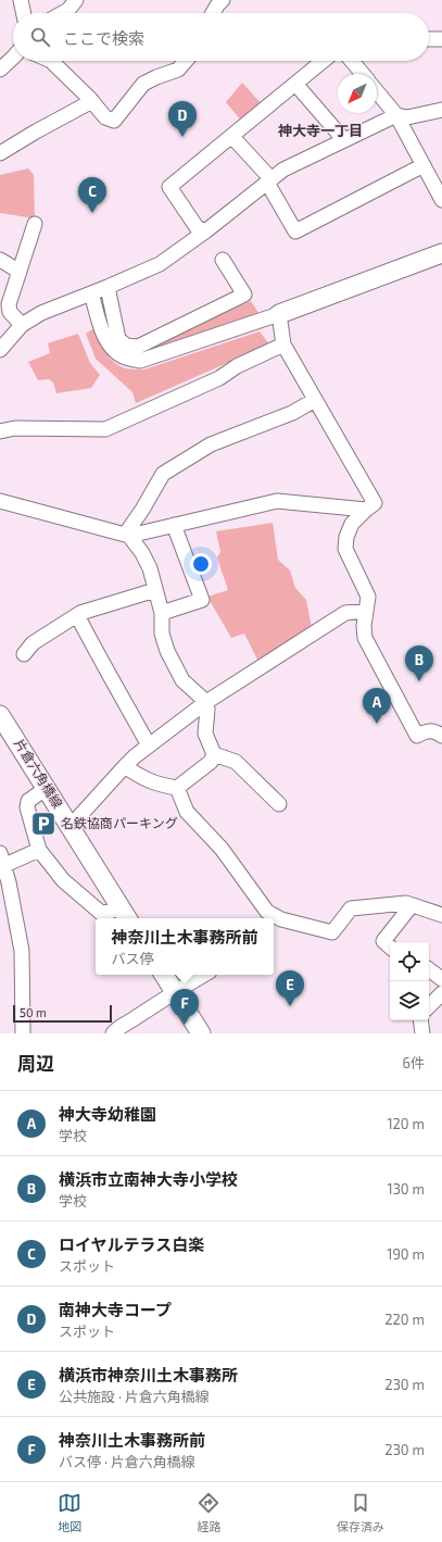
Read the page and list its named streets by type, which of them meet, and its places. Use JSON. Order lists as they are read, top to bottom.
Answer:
{
  "streets": {
    "street": ["片倉六角橋線"]
  },
  "districts": ["神大寺一丁目"],
  "places": {
    "parking": ["名鉄協商パーキング"]
  },
  "scale_bar": "50 m",
  "north": "bottom left",
  "page": {
    "search": "ここで検索",
    "pins": [
      "D",
      "C",
      "B",
      "A",
      "E",
      "F"
    ],
    "popup": ["神奈川土木事務所前", "バス停"],
    "scale": "50 m",
    "heading": ["周辺", "6件"],
    "list": [
      {
        "mark": "A",
        "name": "神大寺幼稚園",
        "note": "学校",
        "value": "120 m"
      },
      {
        "mark": "B",
        "name": "横浜市立南神大寺小学校",
        "note": "学校",
        "value": "130 m"
      },
      {
        "mark": "C",
        "name": "ロイヤルテラス白楽",
        "note": "スポット",
        "value": "190 m"
      },
      {
        "mark": "D",
        "name": "南神大寺コープ",
        "note": "スポット",
        "value": "220 m"
      },
      {
        "mark": "E",
        "name": "横浜市神奈川土木事務所",
        "note": "公共施設 · 片倉六角橋線",
        "value": "230 m"
      },
      {
        "mark": "F",
        "name": "神奈川土木事務所前",
        "note": "バス停 · 片倉六角橋線",
        "value": "230 m"
      }
    ],
    "nav": ["地図", "経路", "保存済み"]
  }
}
